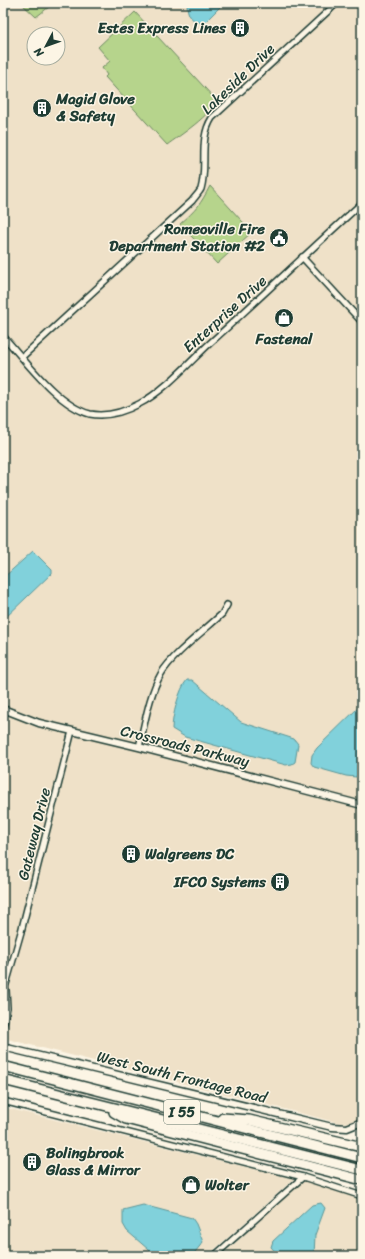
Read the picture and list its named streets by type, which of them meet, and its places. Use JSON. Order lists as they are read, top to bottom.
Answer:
{
  "streets": {
    "highway": ["I 55"],
    "street": [
      "Lakeside Drive",
      "Enterprise Drive",
      "Crossroads Parkway",
      "Gateway Drive",
      "West South Frontage Road"
    ]
  },
  "crossings": [
    ["Lakeside Drive", "Enterprise Drive"],
    ["Crossroads Parkway", "Gateway Drive"]
  ],
  "places": {
    "building": [
      "Estes Express Lines",
      "Magid Glove & Safety",
      "Walgreens DC",
      "IFCO Systems",
      "Bolingbrook Glass & Mirror"
    ],
    "public building": ["Romeoville Fire Department Station #2"],
    "shop": ["Fastenal", "Wolter"]
  },
  "north": "bottom left"
}
